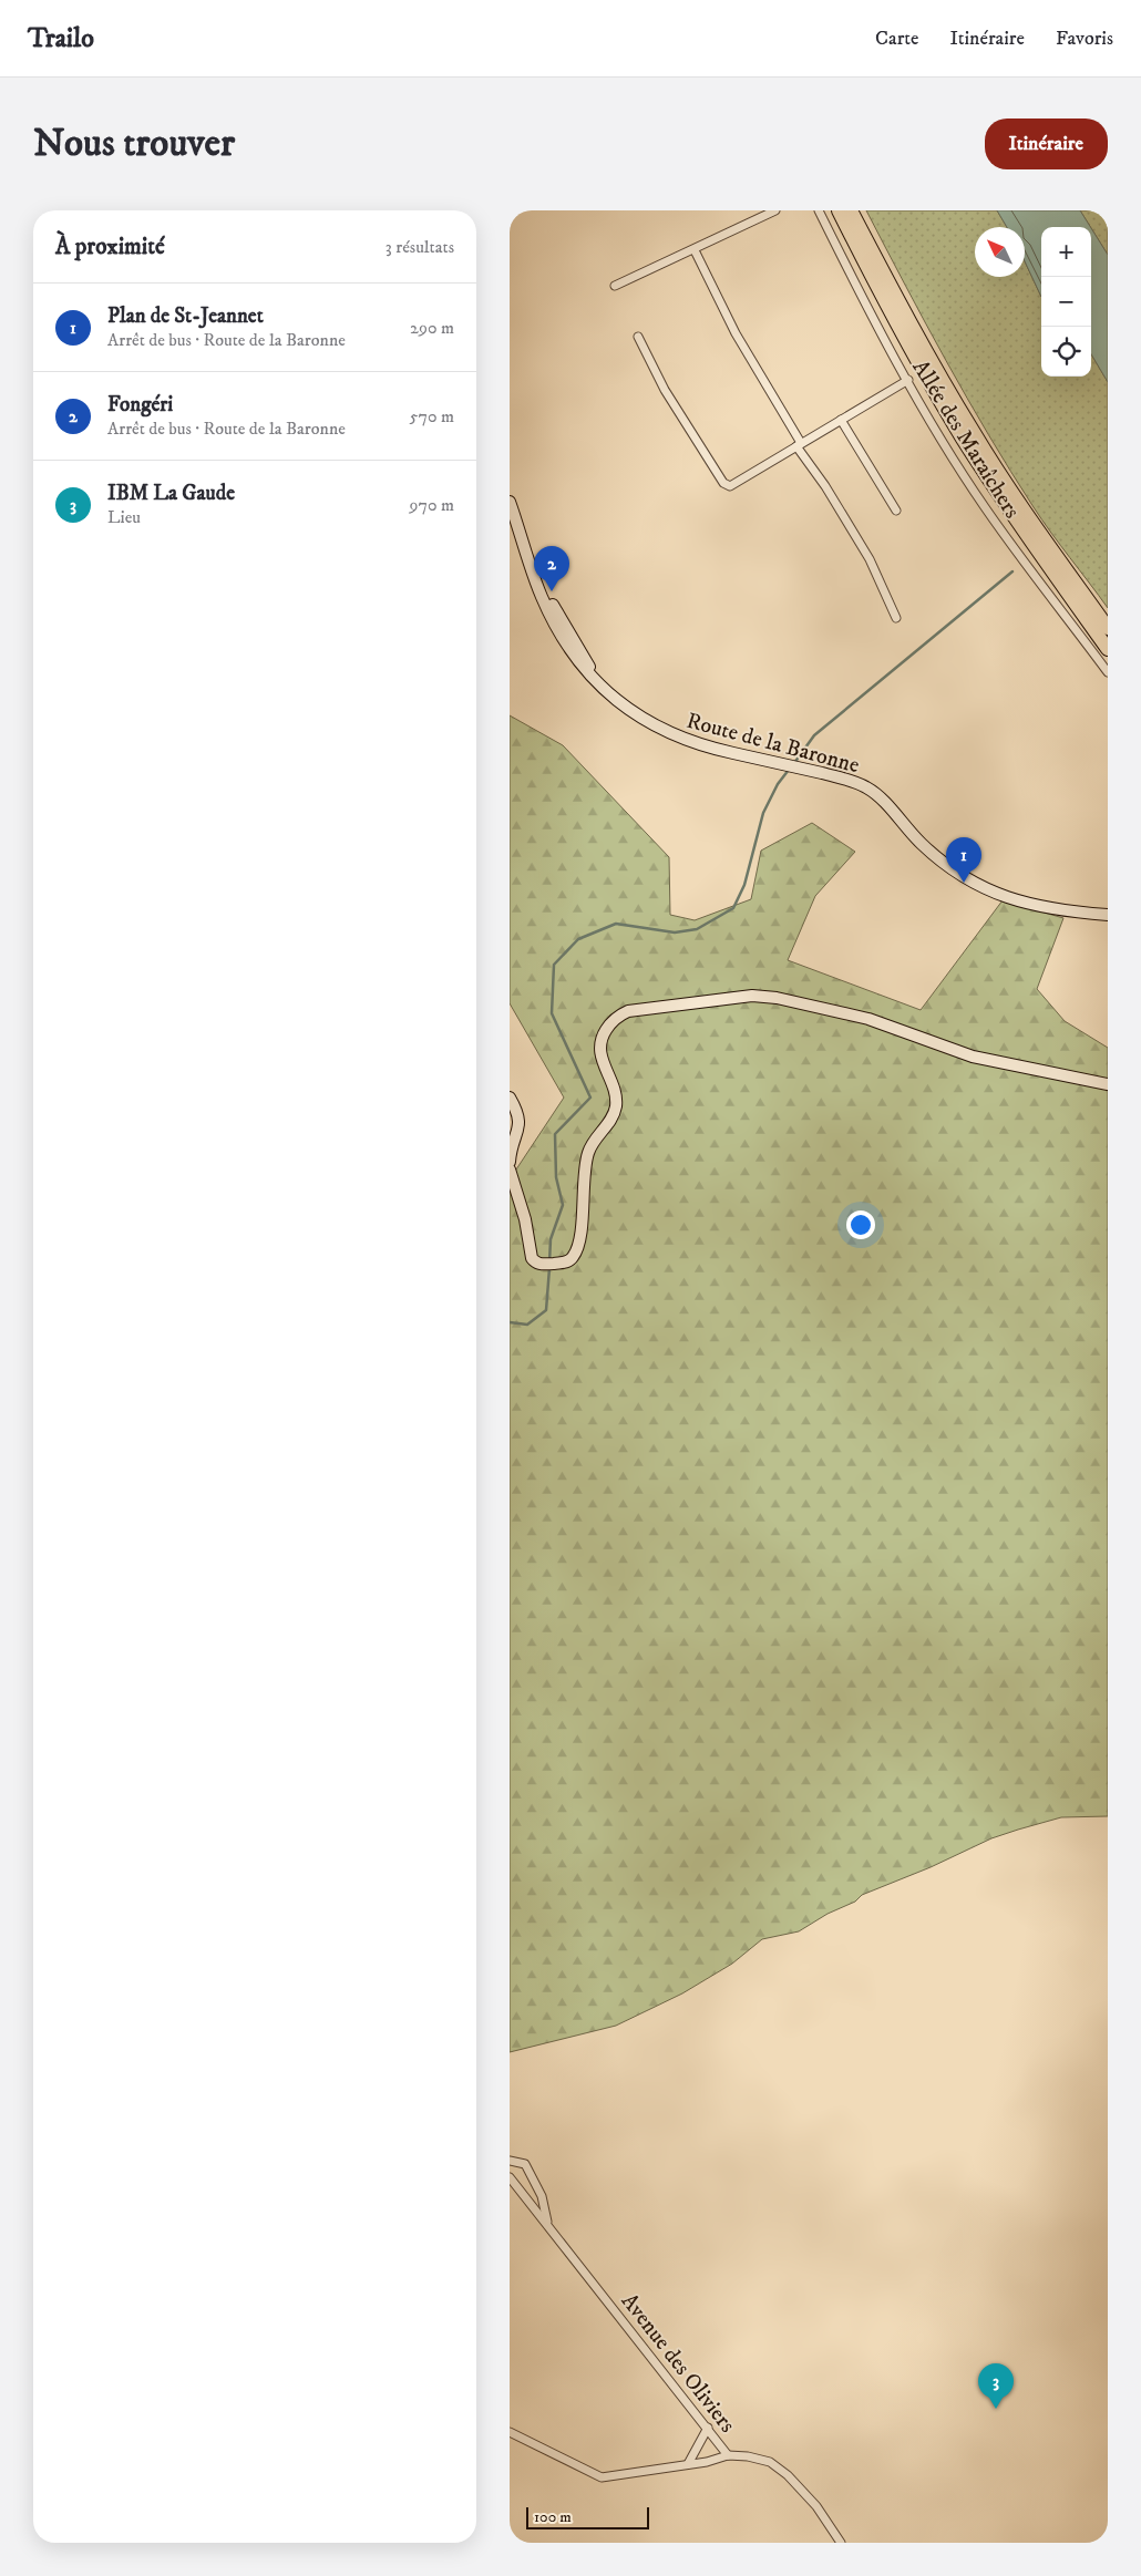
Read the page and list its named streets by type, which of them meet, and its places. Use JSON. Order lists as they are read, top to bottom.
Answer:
{
  "streets": {
    "street": ["Allée des Maraîchers", "Route de la Baronne", "Avenue des Oliviers"]
  },
  "scale_bar": "100 m",
  "north": "top left",
  "page": {
    "header": "Trailo",
    "nav": ["Carte", "Itinéraire", "Favoris"],
    "buttons": "Itinéraire",
    "title": "Nous trouver",
    "heading": ["À proximité", "3 résultats"],
    "map_buttons": ["+", "−"],
    "list": [
      {
        "mark": "1",
        "name": "Plan de St-Jeannet",
        "note": "Arrêt de bus · Route de la Baronne",
        "value": "290 m"
      },
      {
        "mark": "2",
        "name": "Fongéri",
        "note": "Arrêt de bus · Route de la Baronne",
        "value": "570 m"
      },
      {
        "mark": "3",
        "name": "IBM La Gaude",
        "note": "Lieu",
        "value": "970 m"
      }
    ],
    "pins": ["2", "1", "3"],
    "scale": "100 m"
  }
}
